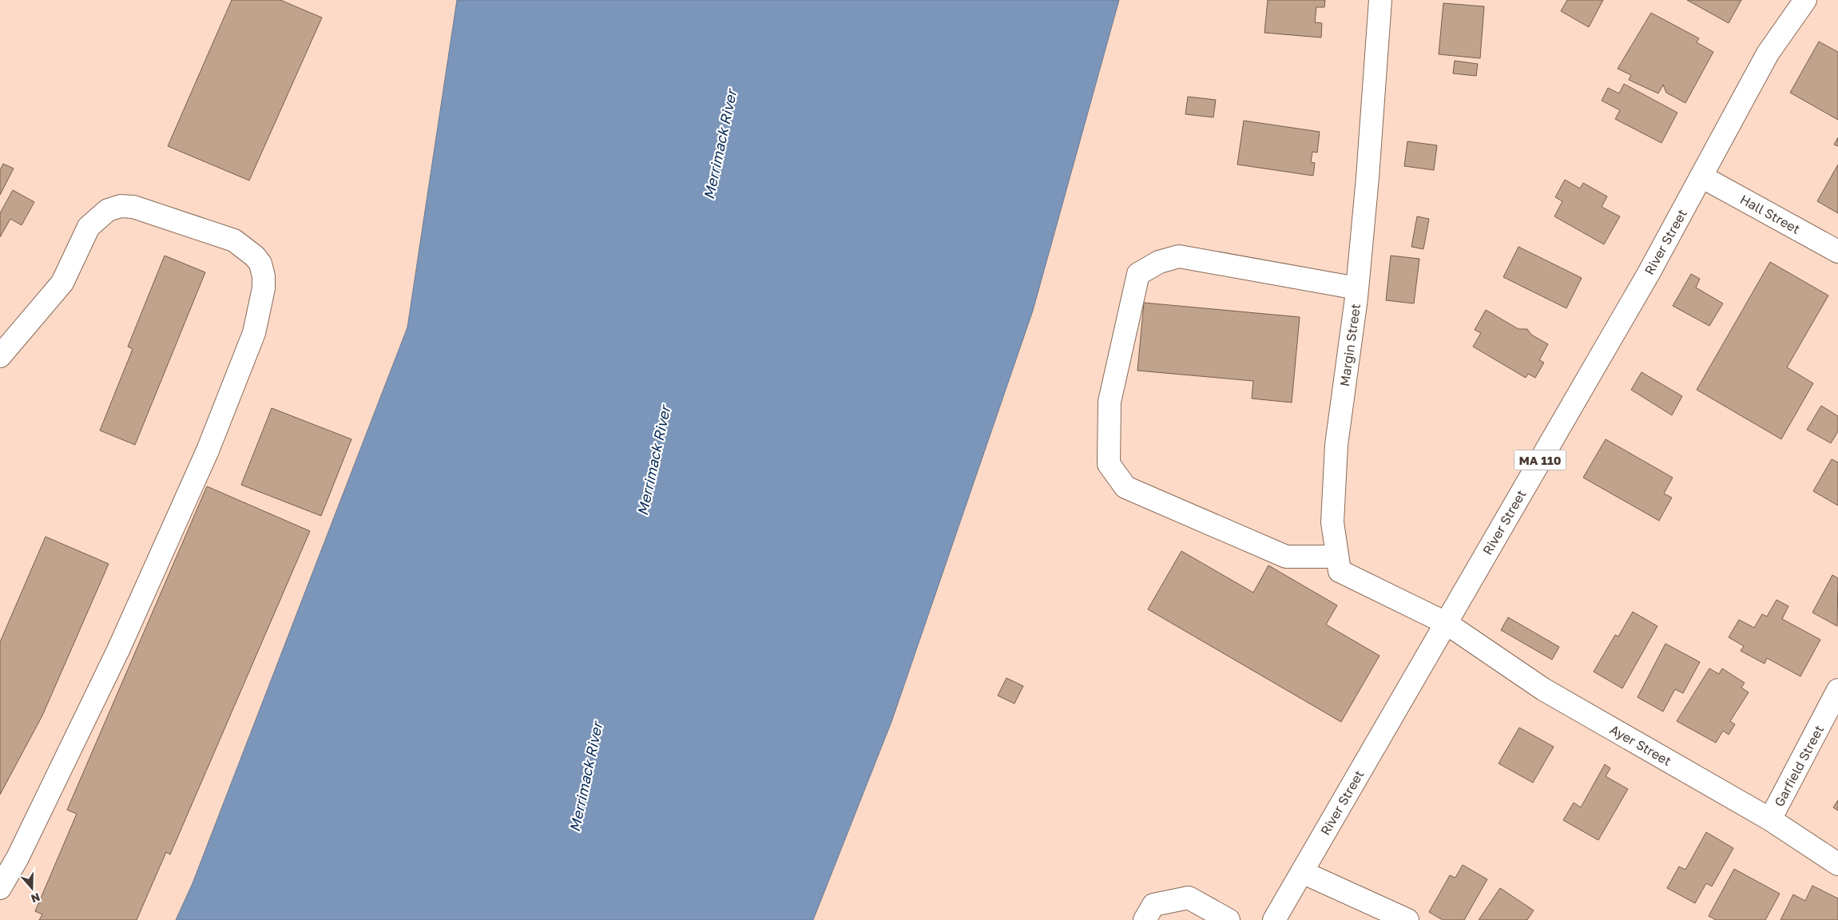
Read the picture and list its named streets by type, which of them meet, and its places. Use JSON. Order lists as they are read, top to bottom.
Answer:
{
  "streets": {
    "street": [
      "Hall Street",
      "River Street",
      "Margin Street",
      "MA 110",
      "Ayer Street",
      "Garfield Street"
    ]
  },
  "crossings": [
    ["Hall Street", "River Street"],
    ["River Street", "Margin Street"],
    ["River Street", "Ayer Street"],
    ["Margin Street", "Ayer Street"],
    ["Ayer Street", "Garfield Street"]
  ],
  "water": ["Merrimack River"],
  "north": "bottom"
}
